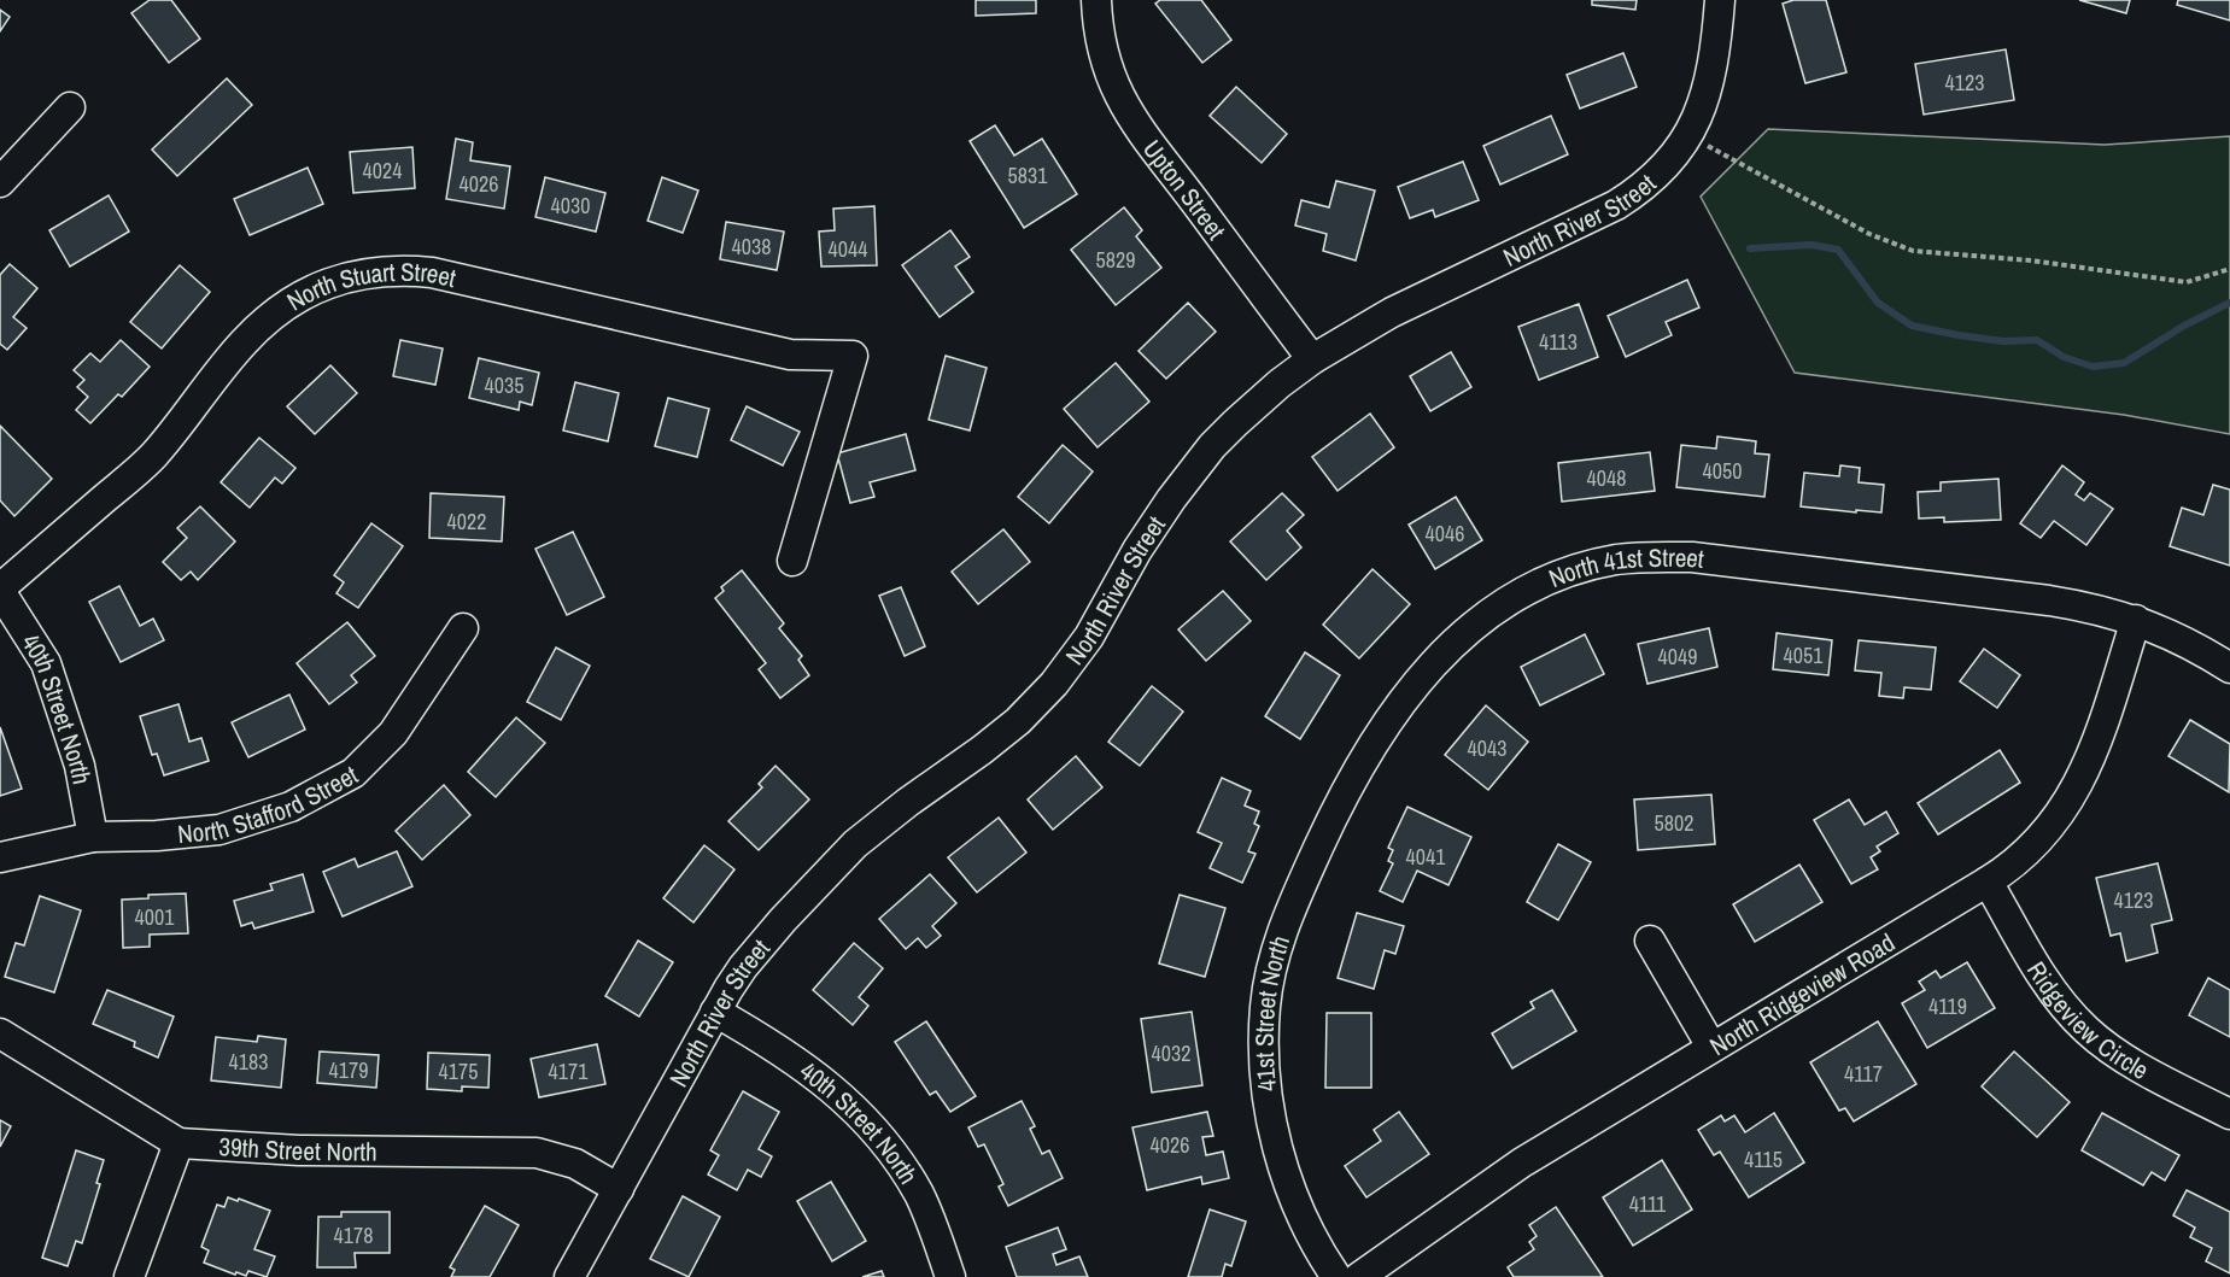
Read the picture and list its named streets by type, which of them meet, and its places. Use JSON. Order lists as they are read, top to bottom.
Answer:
{
  "streets": {
    "street": [
      "Upton Street",
      "North River Street",
      "North Stuart Street",
      "North 41st Street",
      "40th Street North",
      "North Stafford Street",
      "North Ridgeview Road",
      "Ridgeview Circle",
      "41st Street North",
      "39th Street North"
    ]
  },
  "crossings": [
    ["Upton Street", "North River Street"],
    ["North River Street", "40th Street North"],
    ["North River Street", "39th Street North"],
    ["North Stuart Street", "40th Street North"],
    ["North 41st Street", "North Ridgeview Road"],
    ["North 41st Street", "41st Street North"],
    ["40th Street North", "North Stafford Street"],
    ["North Ridgeview Road", "Ridgeview Circle"]
  ],
  "house_numbers": [
    "4123",
    "4024",
    "5831",
    "4026",
    "4030",
    "4038",
    "4044",
    "5829",
    "4113",
    "4035",
    "4050",
    "4048",
    "4022",
    "4046",
    "4051",
    "4049",
    "4043",
    "5802",
    "4041",
    "4123",
    "4001",
    "4119",
    "4032",
    "4183",
    "4179",
    "4175",
    "4171",
    "4117",
    "4026",
    "4115",
    "4111",
    "4178"
  ]
}
